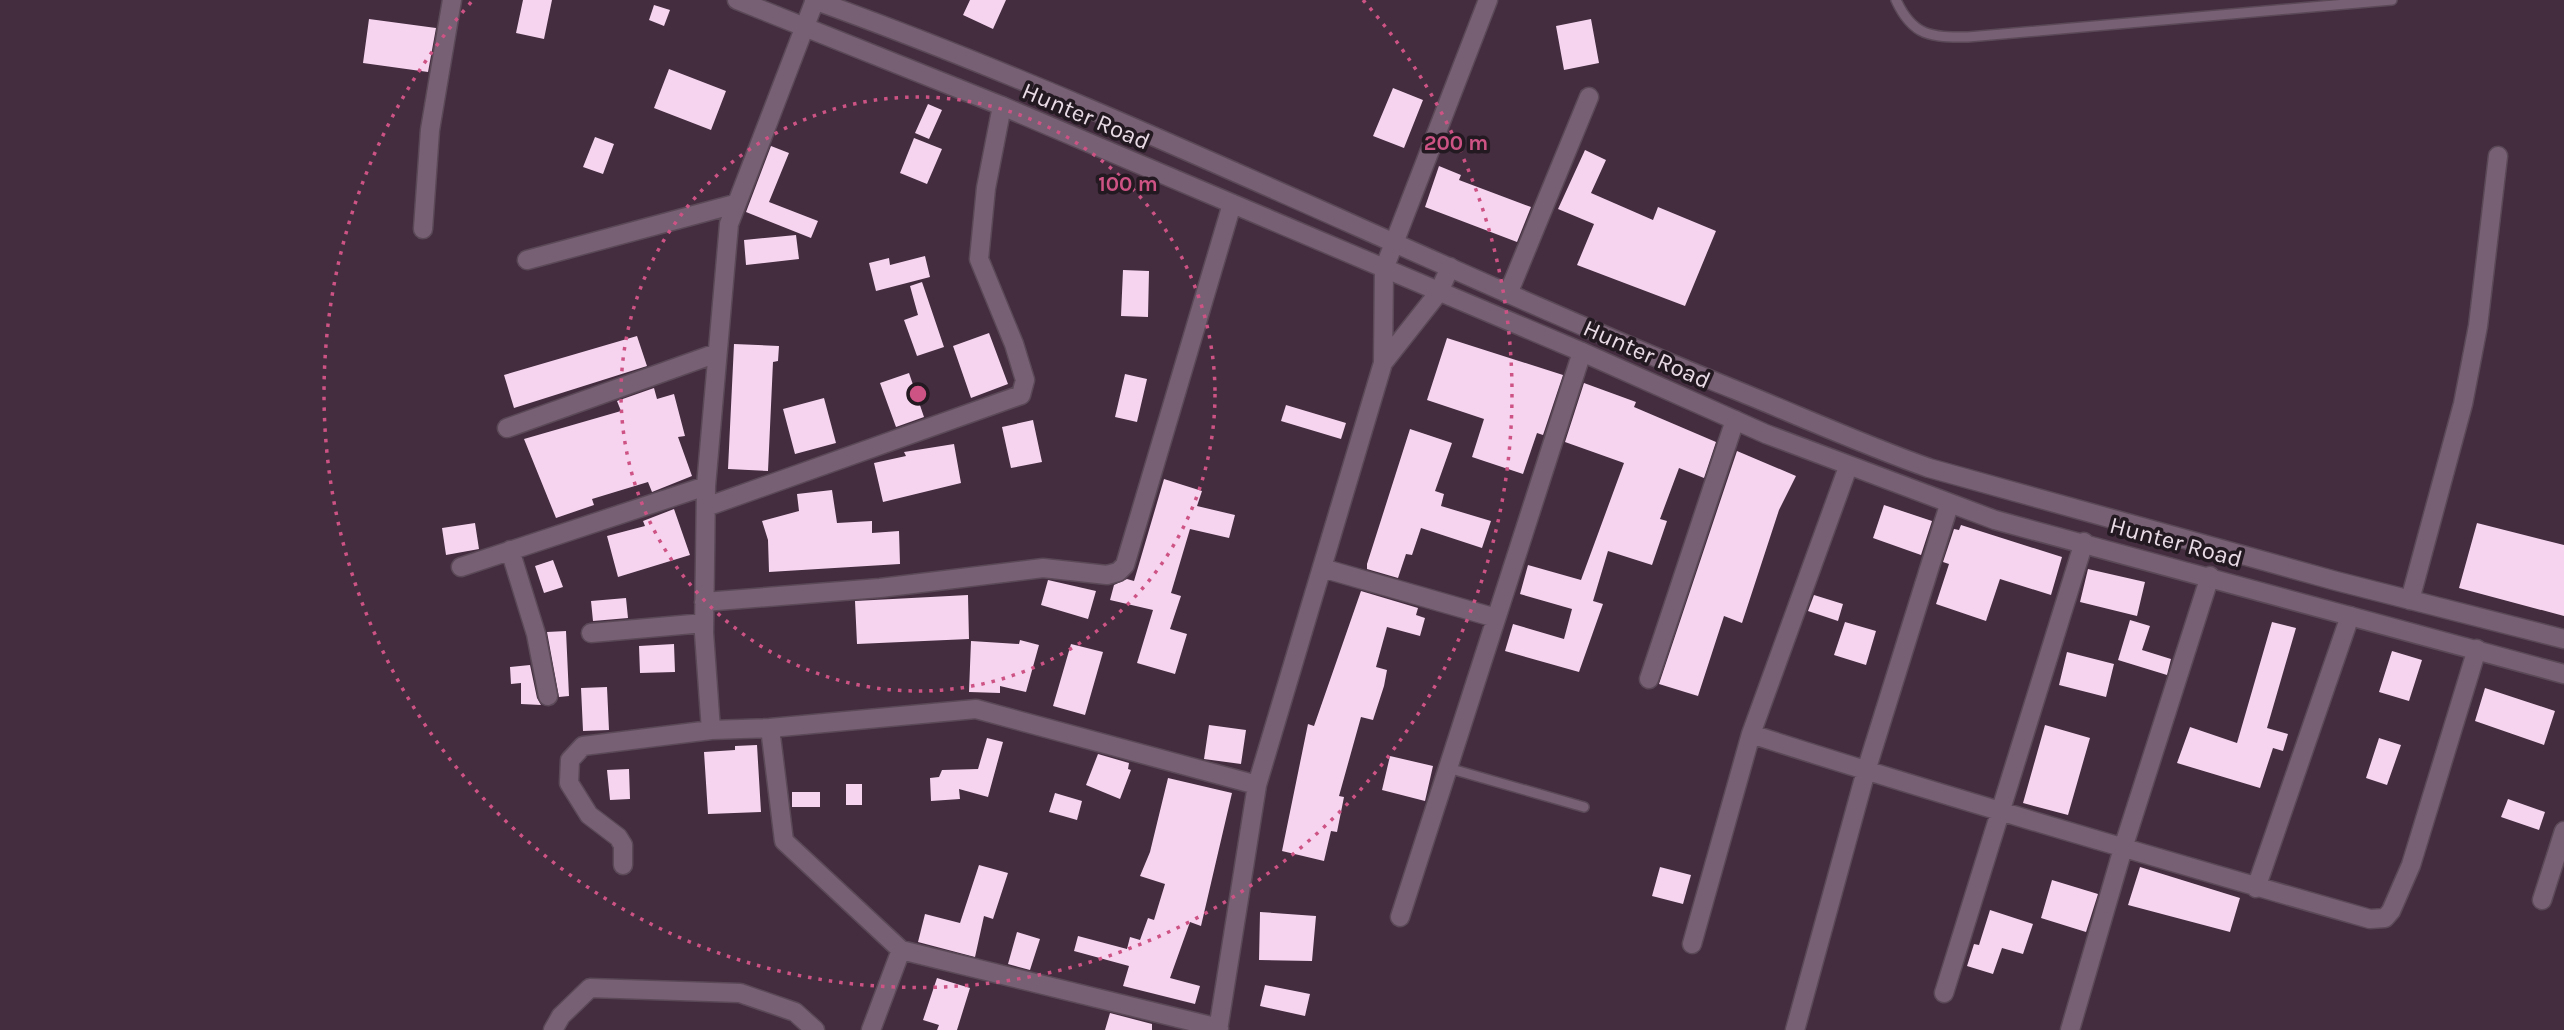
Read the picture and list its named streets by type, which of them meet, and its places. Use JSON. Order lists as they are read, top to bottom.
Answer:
{
  "streets": {
    "street": ["Hunter Road"]
  },
  "rings": ["200 m", "100 m"]
}
